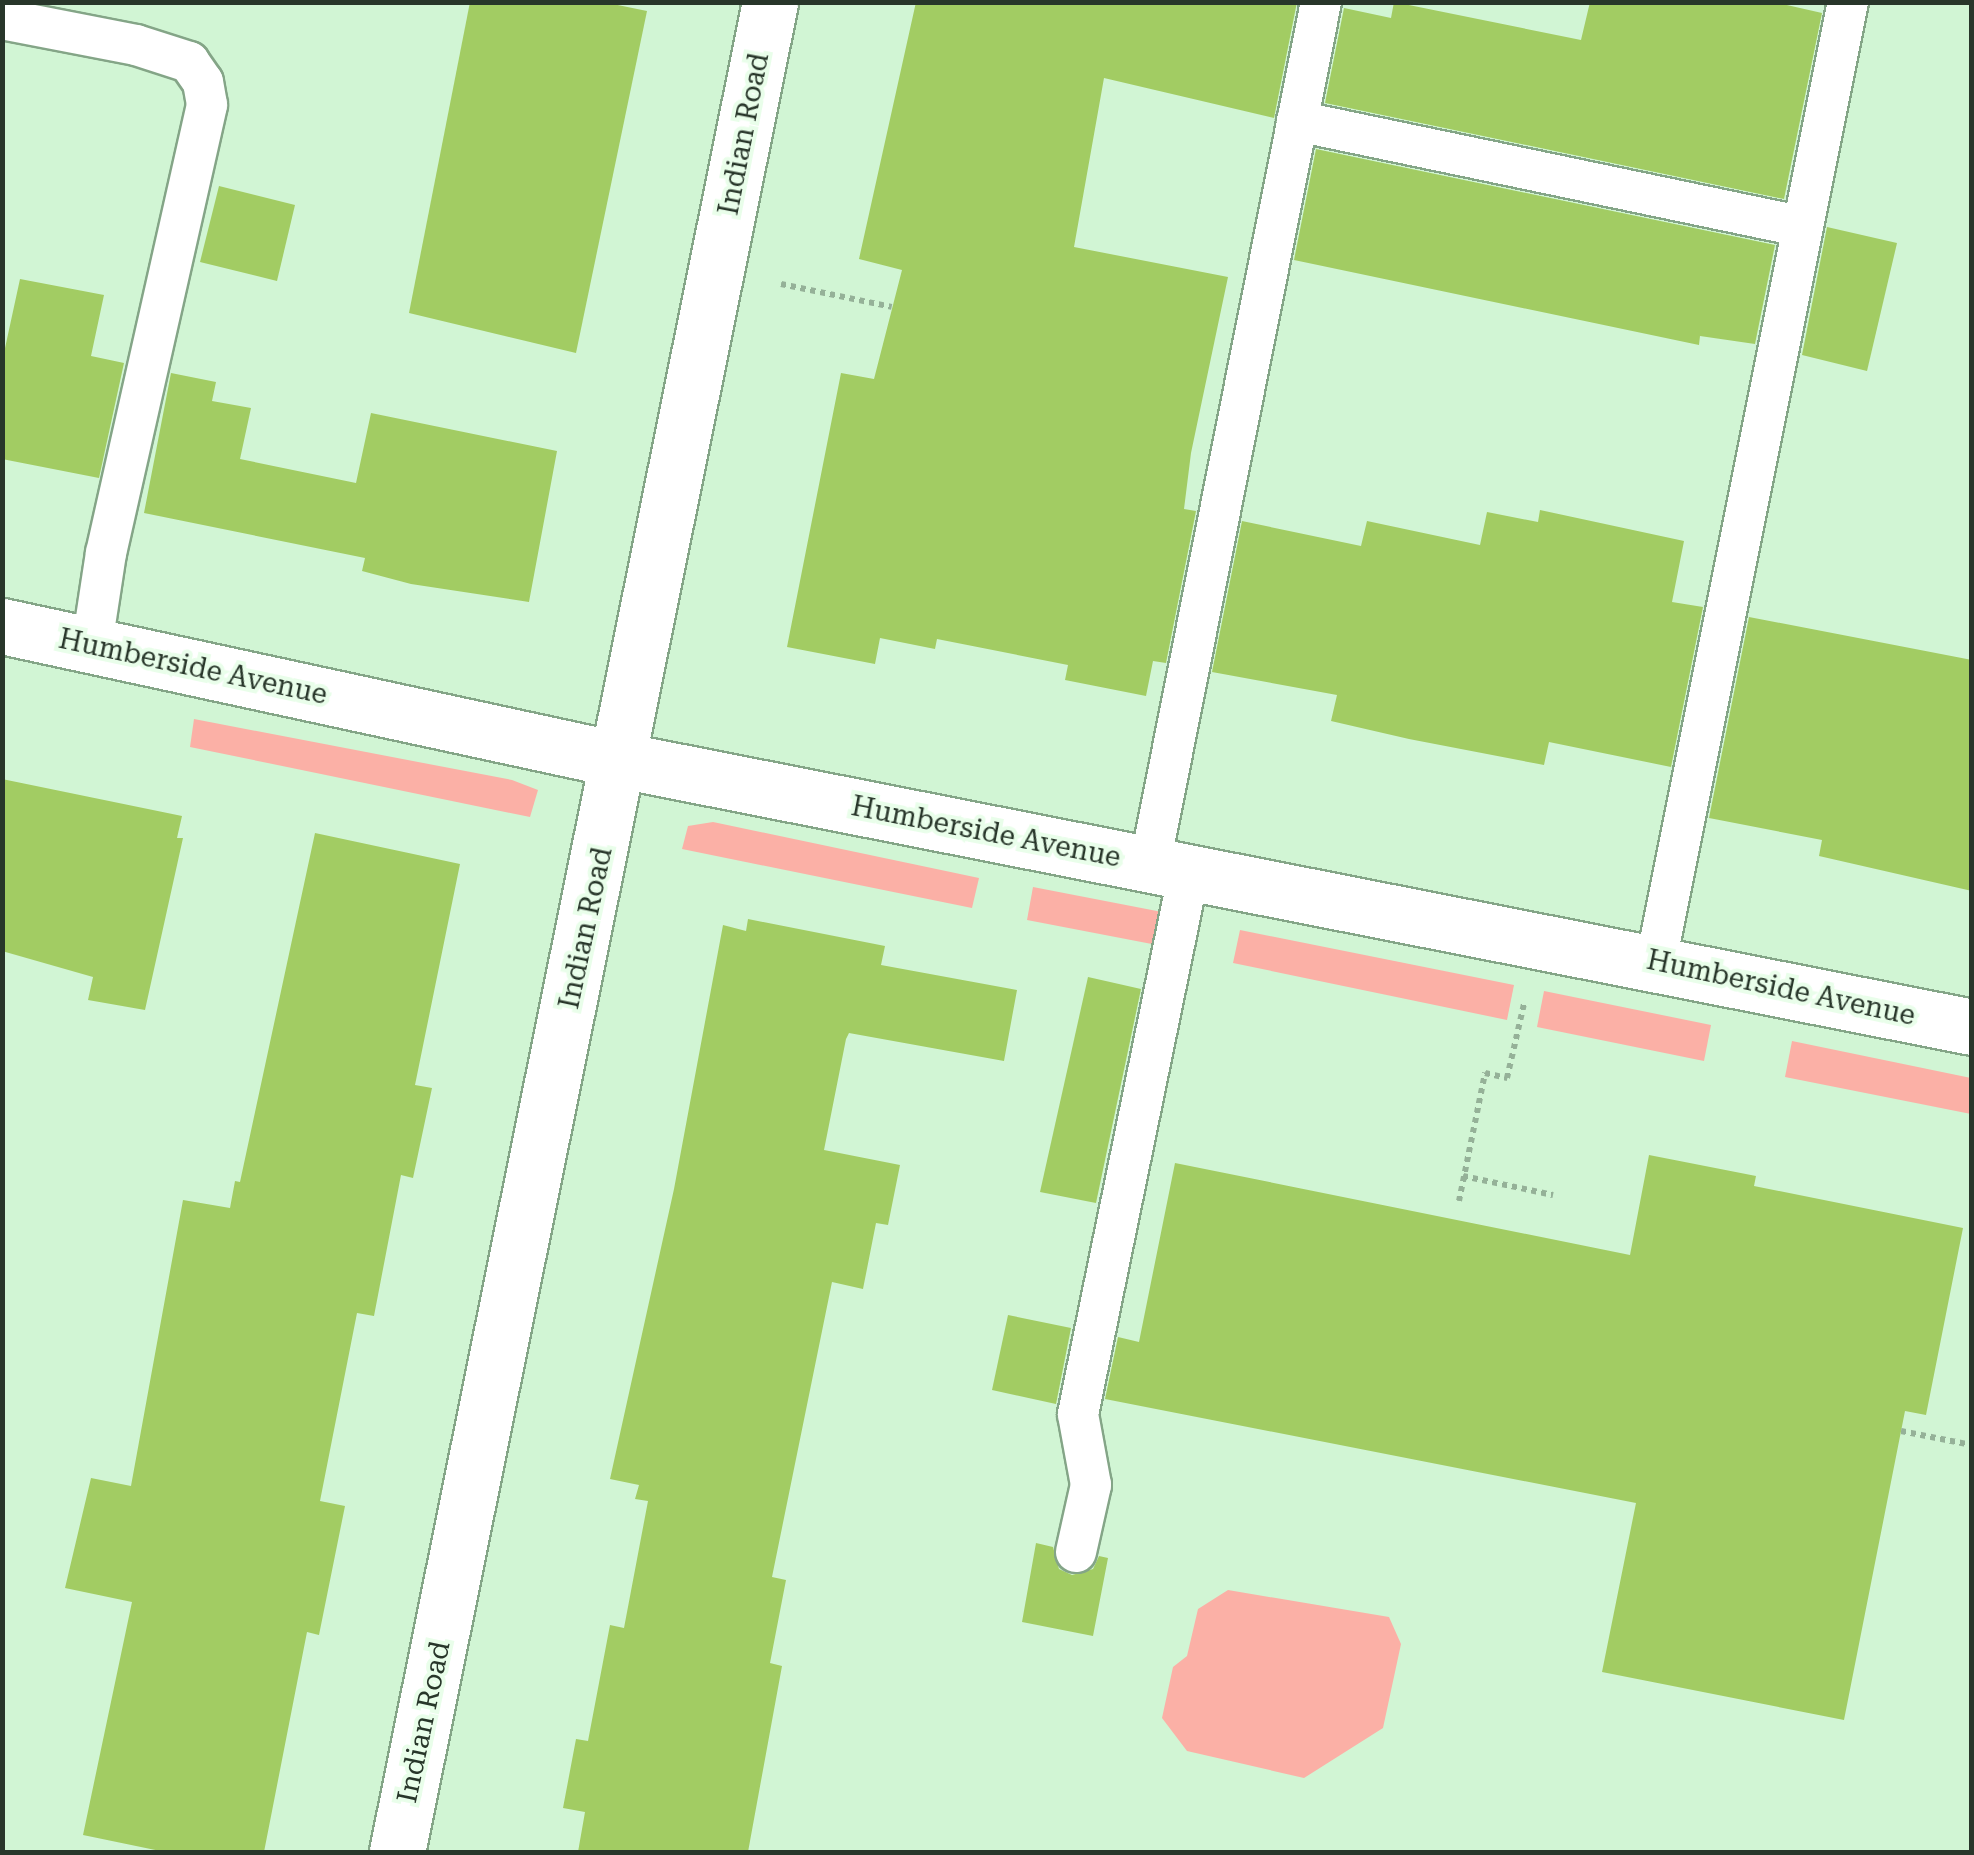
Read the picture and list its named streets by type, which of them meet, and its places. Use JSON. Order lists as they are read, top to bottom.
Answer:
{
  "streets": {
    "street": ["Indian Road", "Humberside Avenue"]
  },
  "crossings": [
    ["Indian Road", "Humberside Avenue"]
  ]
}
